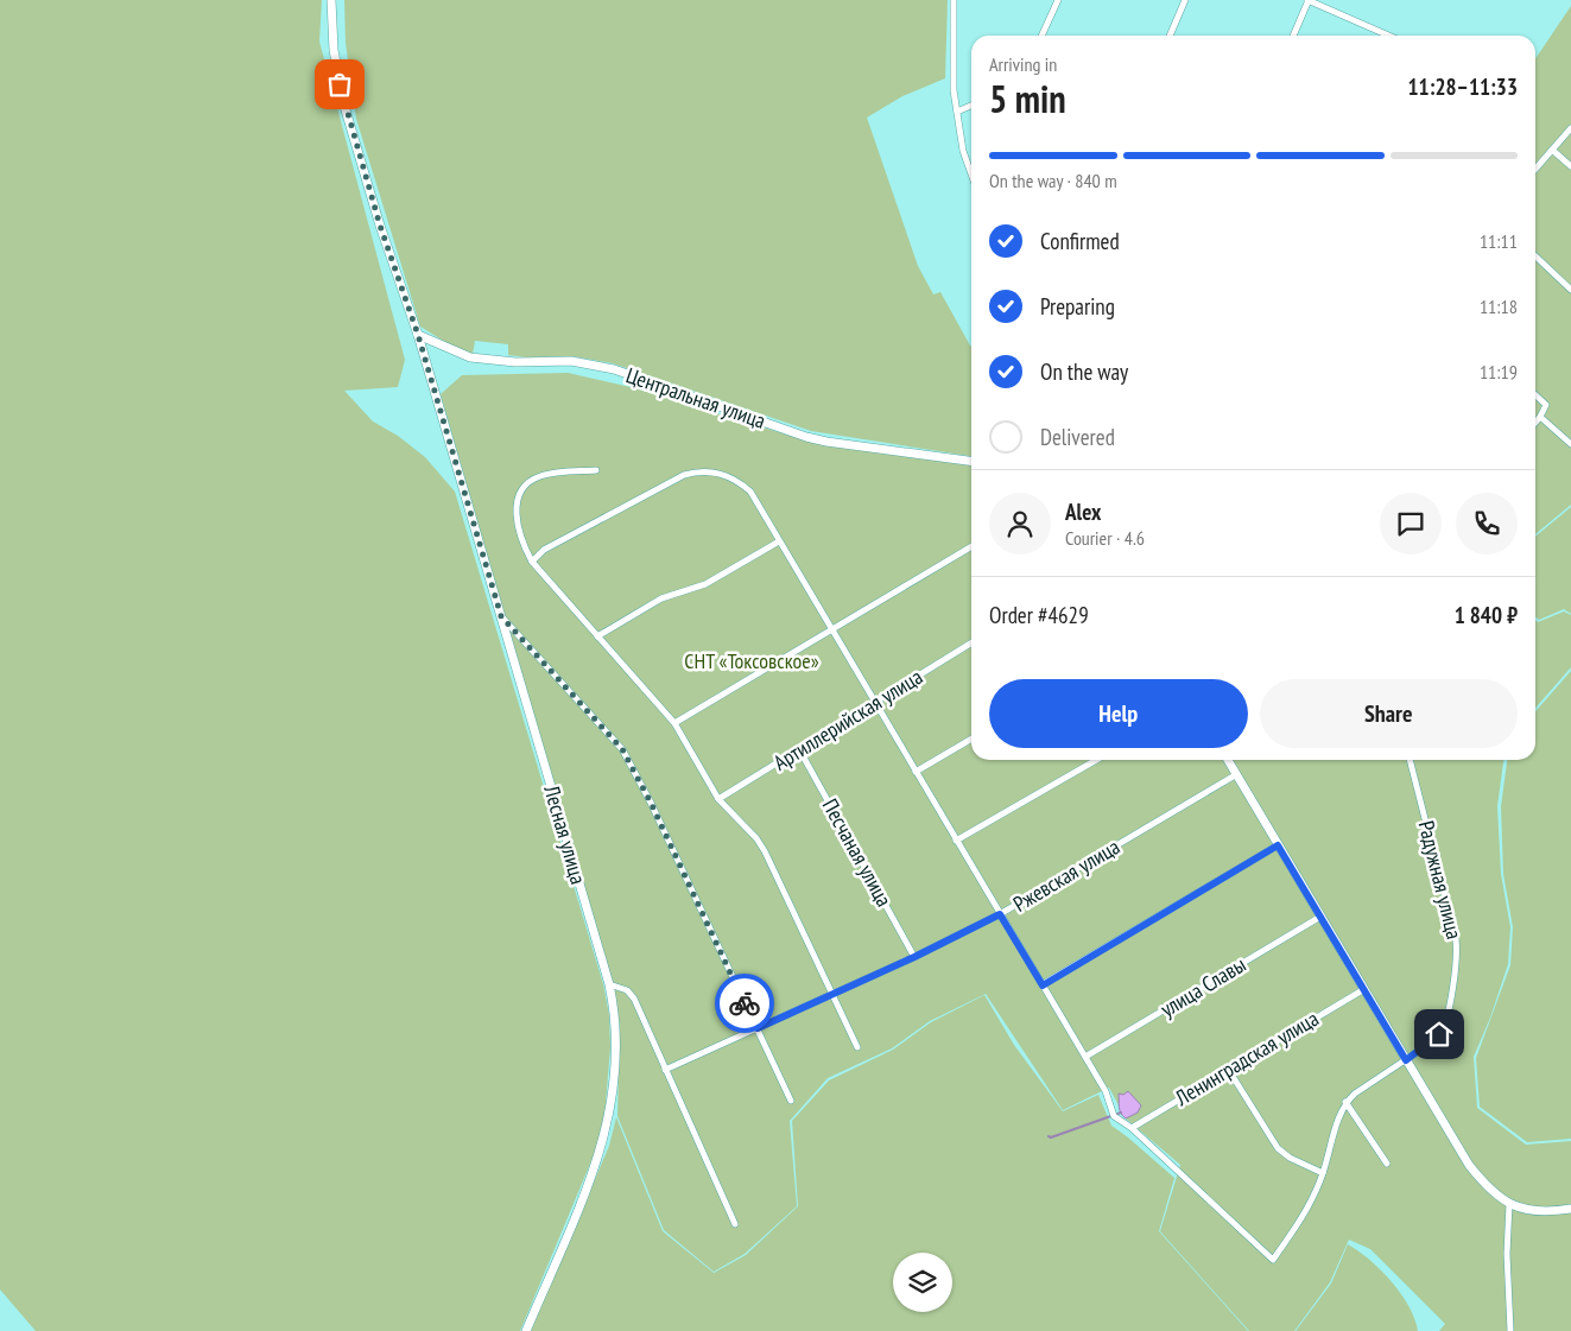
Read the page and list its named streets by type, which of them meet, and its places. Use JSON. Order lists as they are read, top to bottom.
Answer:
{
  "streets": {
    "street": [
      "Центральная улица",
      "Артиллерийская улица",
      "Лесная улица",
      "Песчаная улица",
      "Ржевская улица",
      "Радужная улица",
      "улица Славы",
      "Ленинградская улица"
    ]
  },
  "crossings": [
    ["Центральная улица", "Лесная улица"],
    ["Артиллерийская улица", "Песчаная улица"],
    ["Песчаная улица", "Ржевская улица"]
  ],
  "parks": ["СНТ «Токсовское»"],
  "page": {
    "heading": ["5 min", "Arriving in", "11:28–11:33"],
    "panel": [
      "Alex",
      "Courier · 4.6",
      "Order #4629",
      "1 840 ₽"
    ],
    "bar": "On the way · 840 m",
    "list": [
      ["Confirmed", "11:11"],
      ["Preparing", "11:18"],
      ["On the way", "11:19"],
      "Delivered"
    ],
    "buttons": ["Help", "Share"]
  }
}
